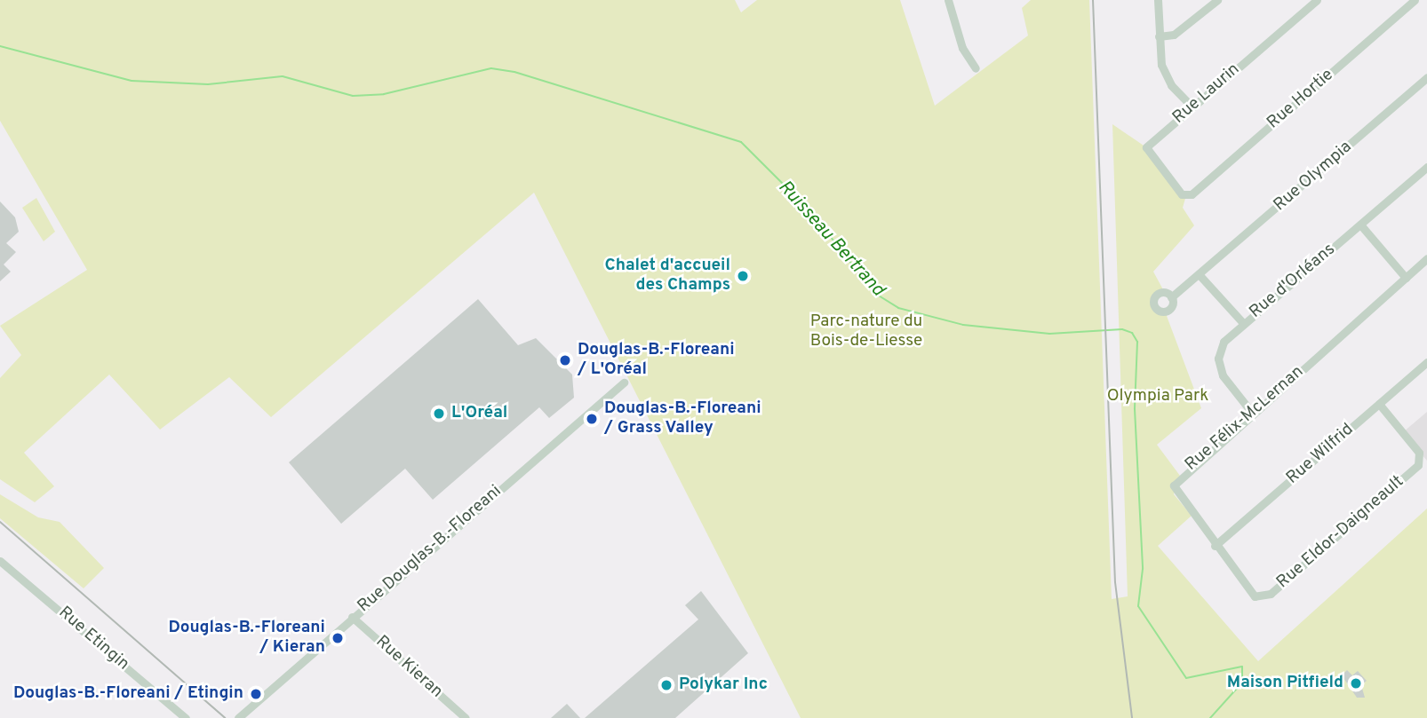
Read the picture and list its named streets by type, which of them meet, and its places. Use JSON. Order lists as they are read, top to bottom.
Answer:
{
  "streets": {
    "street": [
      "Rue Laurin",
      "Rue Hortie",
      "Rue Olympia",
      "Rue d'Orléans",
      "Rue Félix-McLernan",
      "Rue Wilfrid",
      "Rue Eldor-Daigneault",
      "Rue Douglas-B.-Floreani",
      "Rue Etingin",
      "Rue Kieran"
    ]
  },
  "crossings": [
    ["Rue Laurin", "Rue Hortie"],
    ["Rue d'Orléans", "Rue Félix-McLernan"],
    ["Rue Félix-McLernan", "Rue Wilfrid"],
    ["Rue Félix-McLernan", "Rue Eldor-Daigneault"],
    ["Rue Wilfrid", "Rue Eldor-Daigneault"],
    ["Rue Douglas-B.-Floreani", "Rue Kieran"]
  ],
  "water": ["Ruisseau Bertrand"],
  "parks": ["Parc-nature du Bois-de-Liesse", "Olympia Park"],
  "places": [
    "Chalet d'accueil des Champs",
    "Douglas-B.-Floreani / L'Oréal",
    "L'Oréal",
    "Douglas-B.-Floreani / Grass Valley",
    "Douglas-B.-Floreani / Kieran",
    "Maison Pitfield",
    "Polykar Inc",
    "Douglas-B.-Floreani / Etingin"
  ]
}
